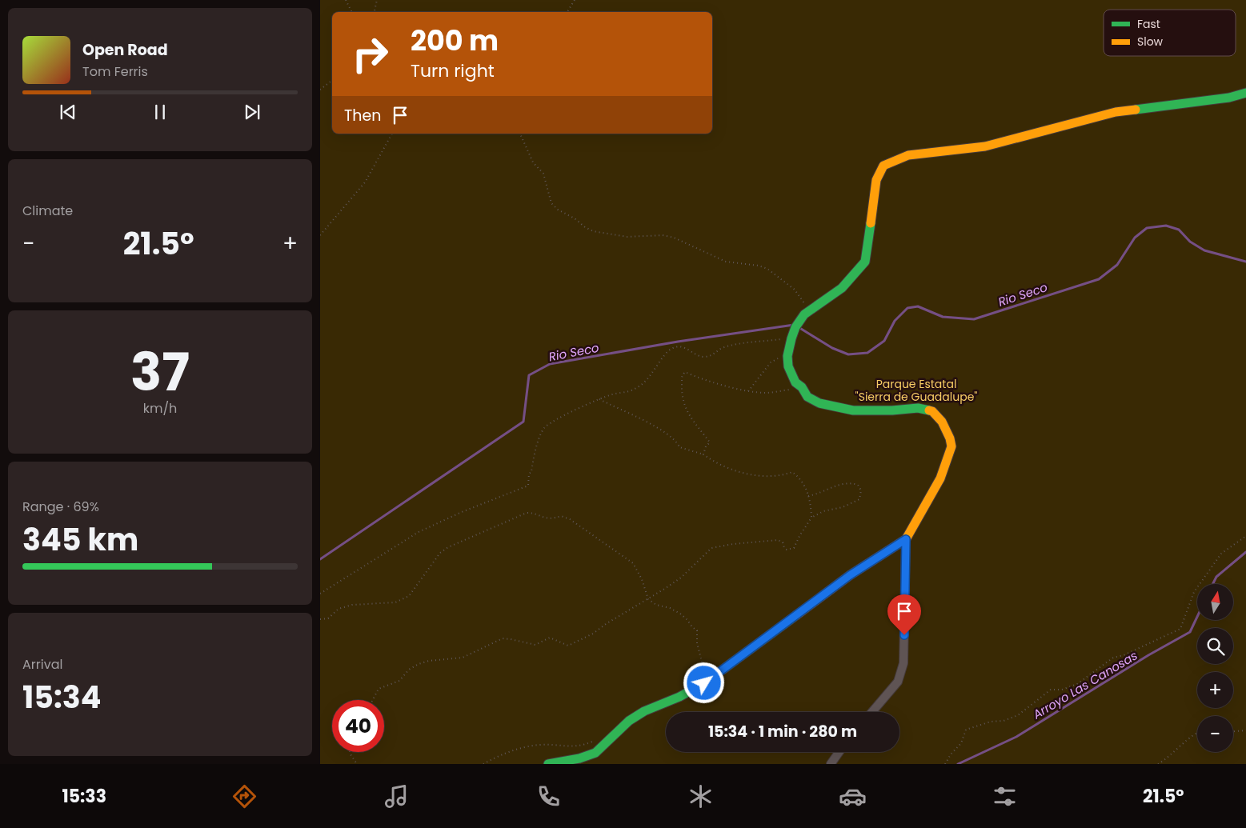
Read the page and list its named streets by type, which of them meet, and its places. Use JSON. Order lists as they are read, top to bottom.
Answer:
{
  "water": ["Rio Seco", "Arroyo Las Canosas"],
  "parks": ["Parque Estatal \"Sierra de Guadalupe\""],
  "legend": ["Fast", "Slow"],
  "north": "top",
  "page": {
    "turn": ["200 m", "Turn right"],
    "song": ["Open Road", "Tom Ferris"],
    "then": "Then",
    "tile": [
      "Climate",
      ["37", "km/h"],
      ["Range · 69%", "345 km"],
      ["Arrival", "15:34"]
    ],
    "heat": ["−", "21.5°", "+"],
    "map_buttons": ["+", "−"],
    "limit": "40",
    "trip": "15:34 · 1 min · 280 m",
    "tabs": ["15:33", "21.5°"]
  }
}
